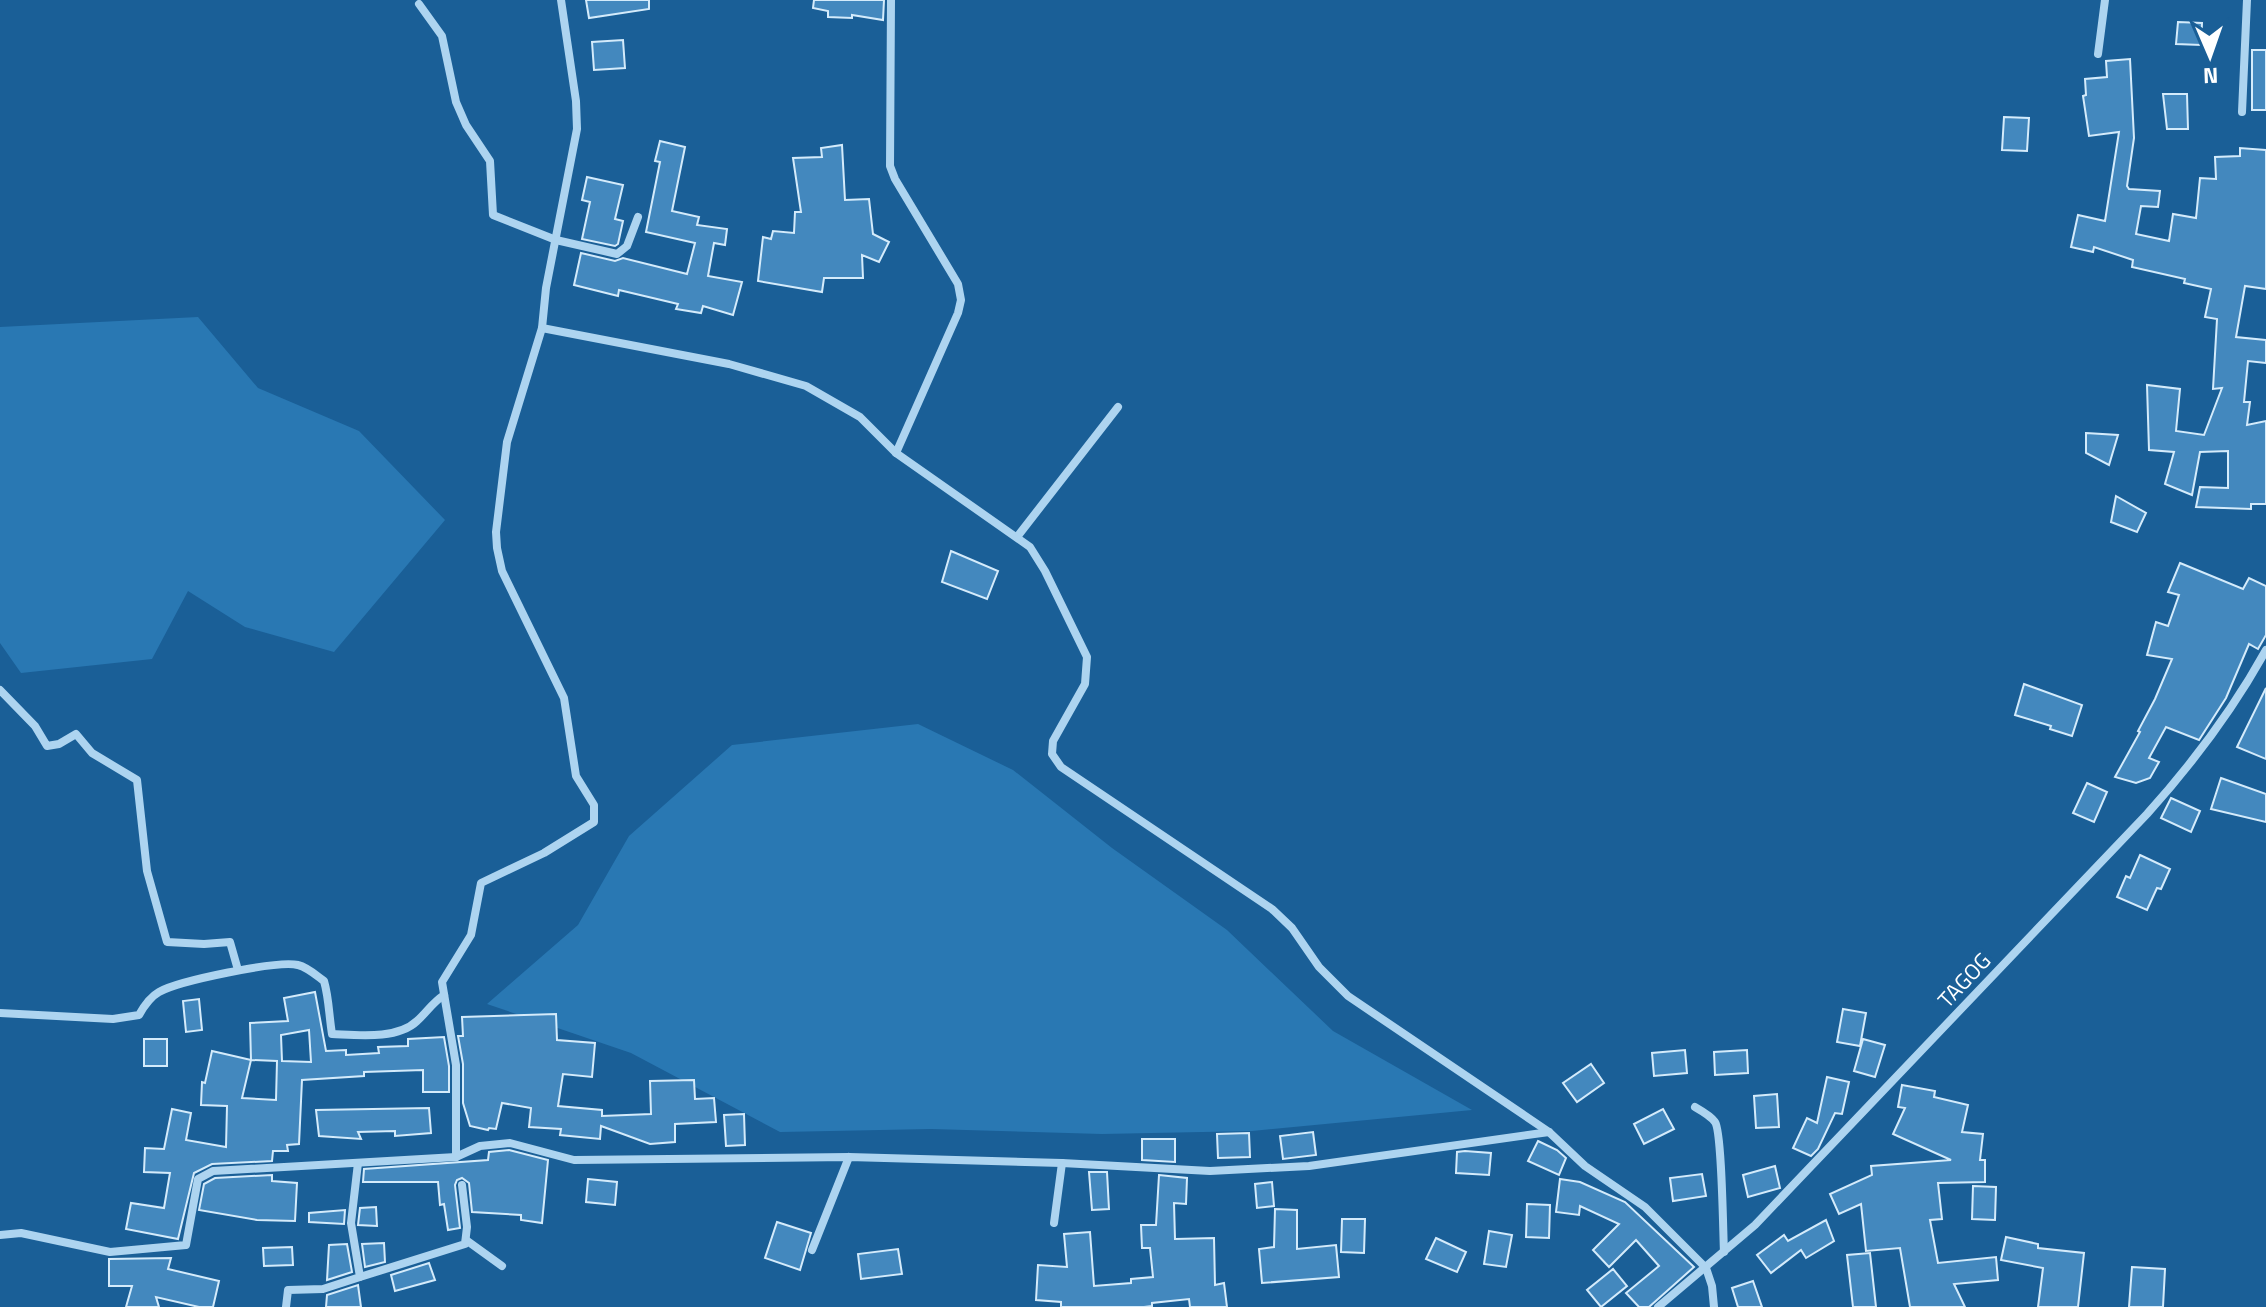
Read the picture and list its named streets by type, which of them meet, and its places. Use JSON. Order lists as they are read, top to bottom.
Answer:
{
  "streets": {
    "street": ["TAGOG"]
  },
  "north": "bottom"
}
